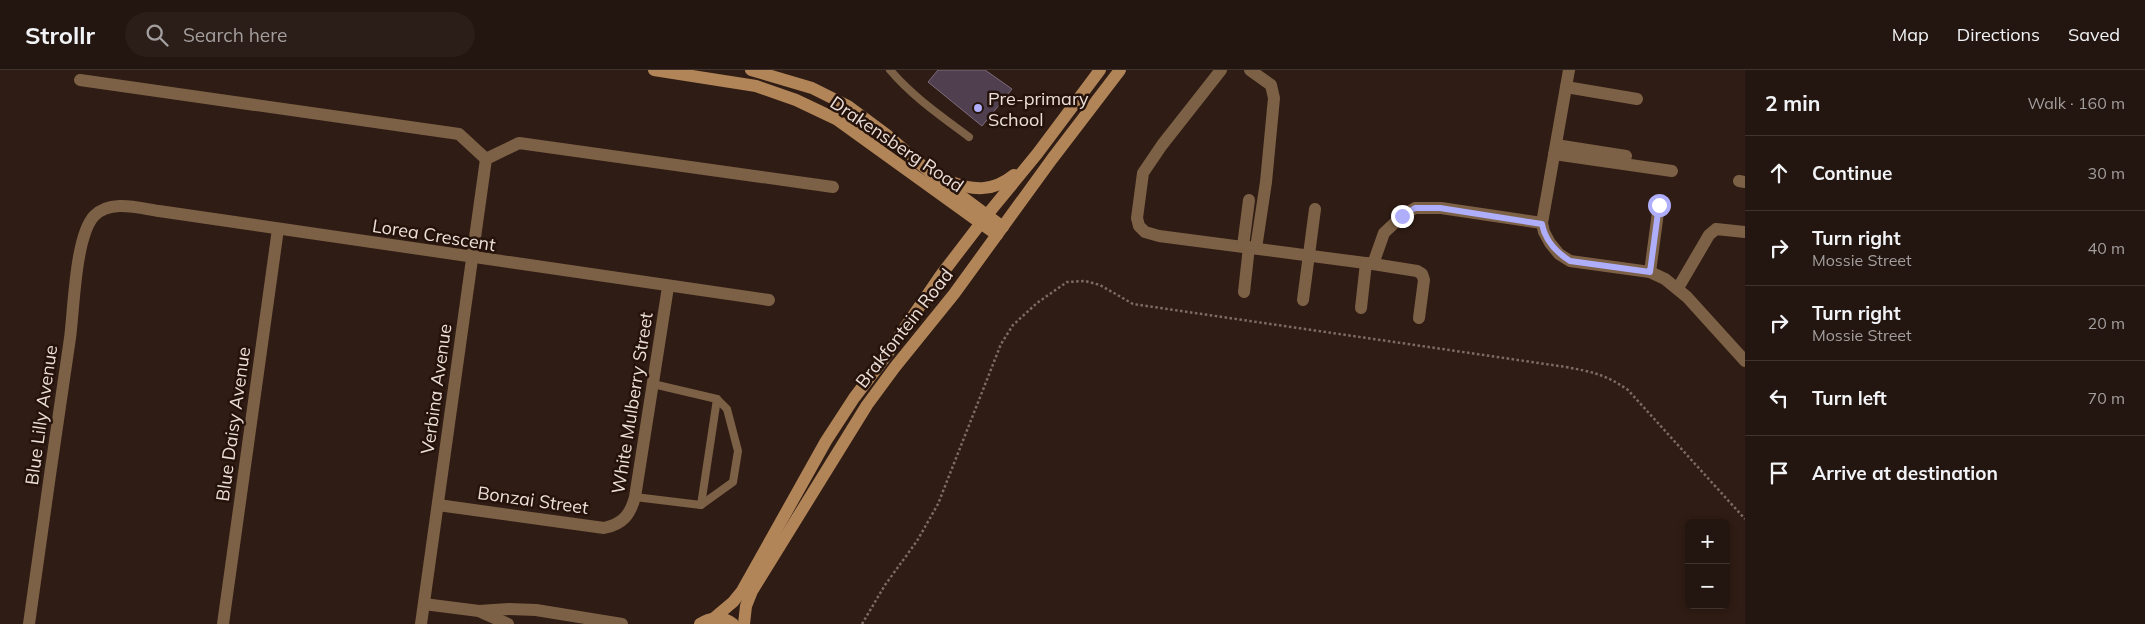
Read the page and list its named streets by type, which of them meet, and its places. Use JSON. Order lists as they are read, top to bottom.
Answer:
{
  "streets": {
    "street": [
      "Drakensberg Road",
      "Lorea Crescent",
      "Brakfontein Road",
      "Verbina Avenue",
      "White Mulberry Street",
      "Blue Lilly Avenue",
      "Blue Daisy Avenue",
      "Bonzai Street"
    ]
  },
  "crossings": [
    ["Drakensberg Road", "Brakfontein Road"],
    ["Lorea Crescent", "Verbina Avenue"],
    ["Lorea Crescent", "White Mulberry Street"],
    ["Lorea Crescent", "Blue Lilly Avenue"],
    ["Lorea Crescent", "Blue Daisy Avenue"],
    ["Verbina Avenue", "Bonzai Street"],
    ["White Mulberry Street", "Bonzai Street"]
  ],
  "places": ["Pre-primary School"],
  "page": {
    "header": "Strollr",
    "search": "Search here",
    "nav": ["Map", "Directions", "Saved"],
    "heading": ["2 min", "Walk · 160 m"],
    "list": [
      ["Continue", "30 m"],
      ["Turn right", "Mossie Street", "40 m"],
      ["Turn right", "Mossie Street", "20 m"],
      ["Turn left", "70 m"],
      "Arrive at destination"
    ],
    "map_buttons": ["+", "−"]
  }
}
